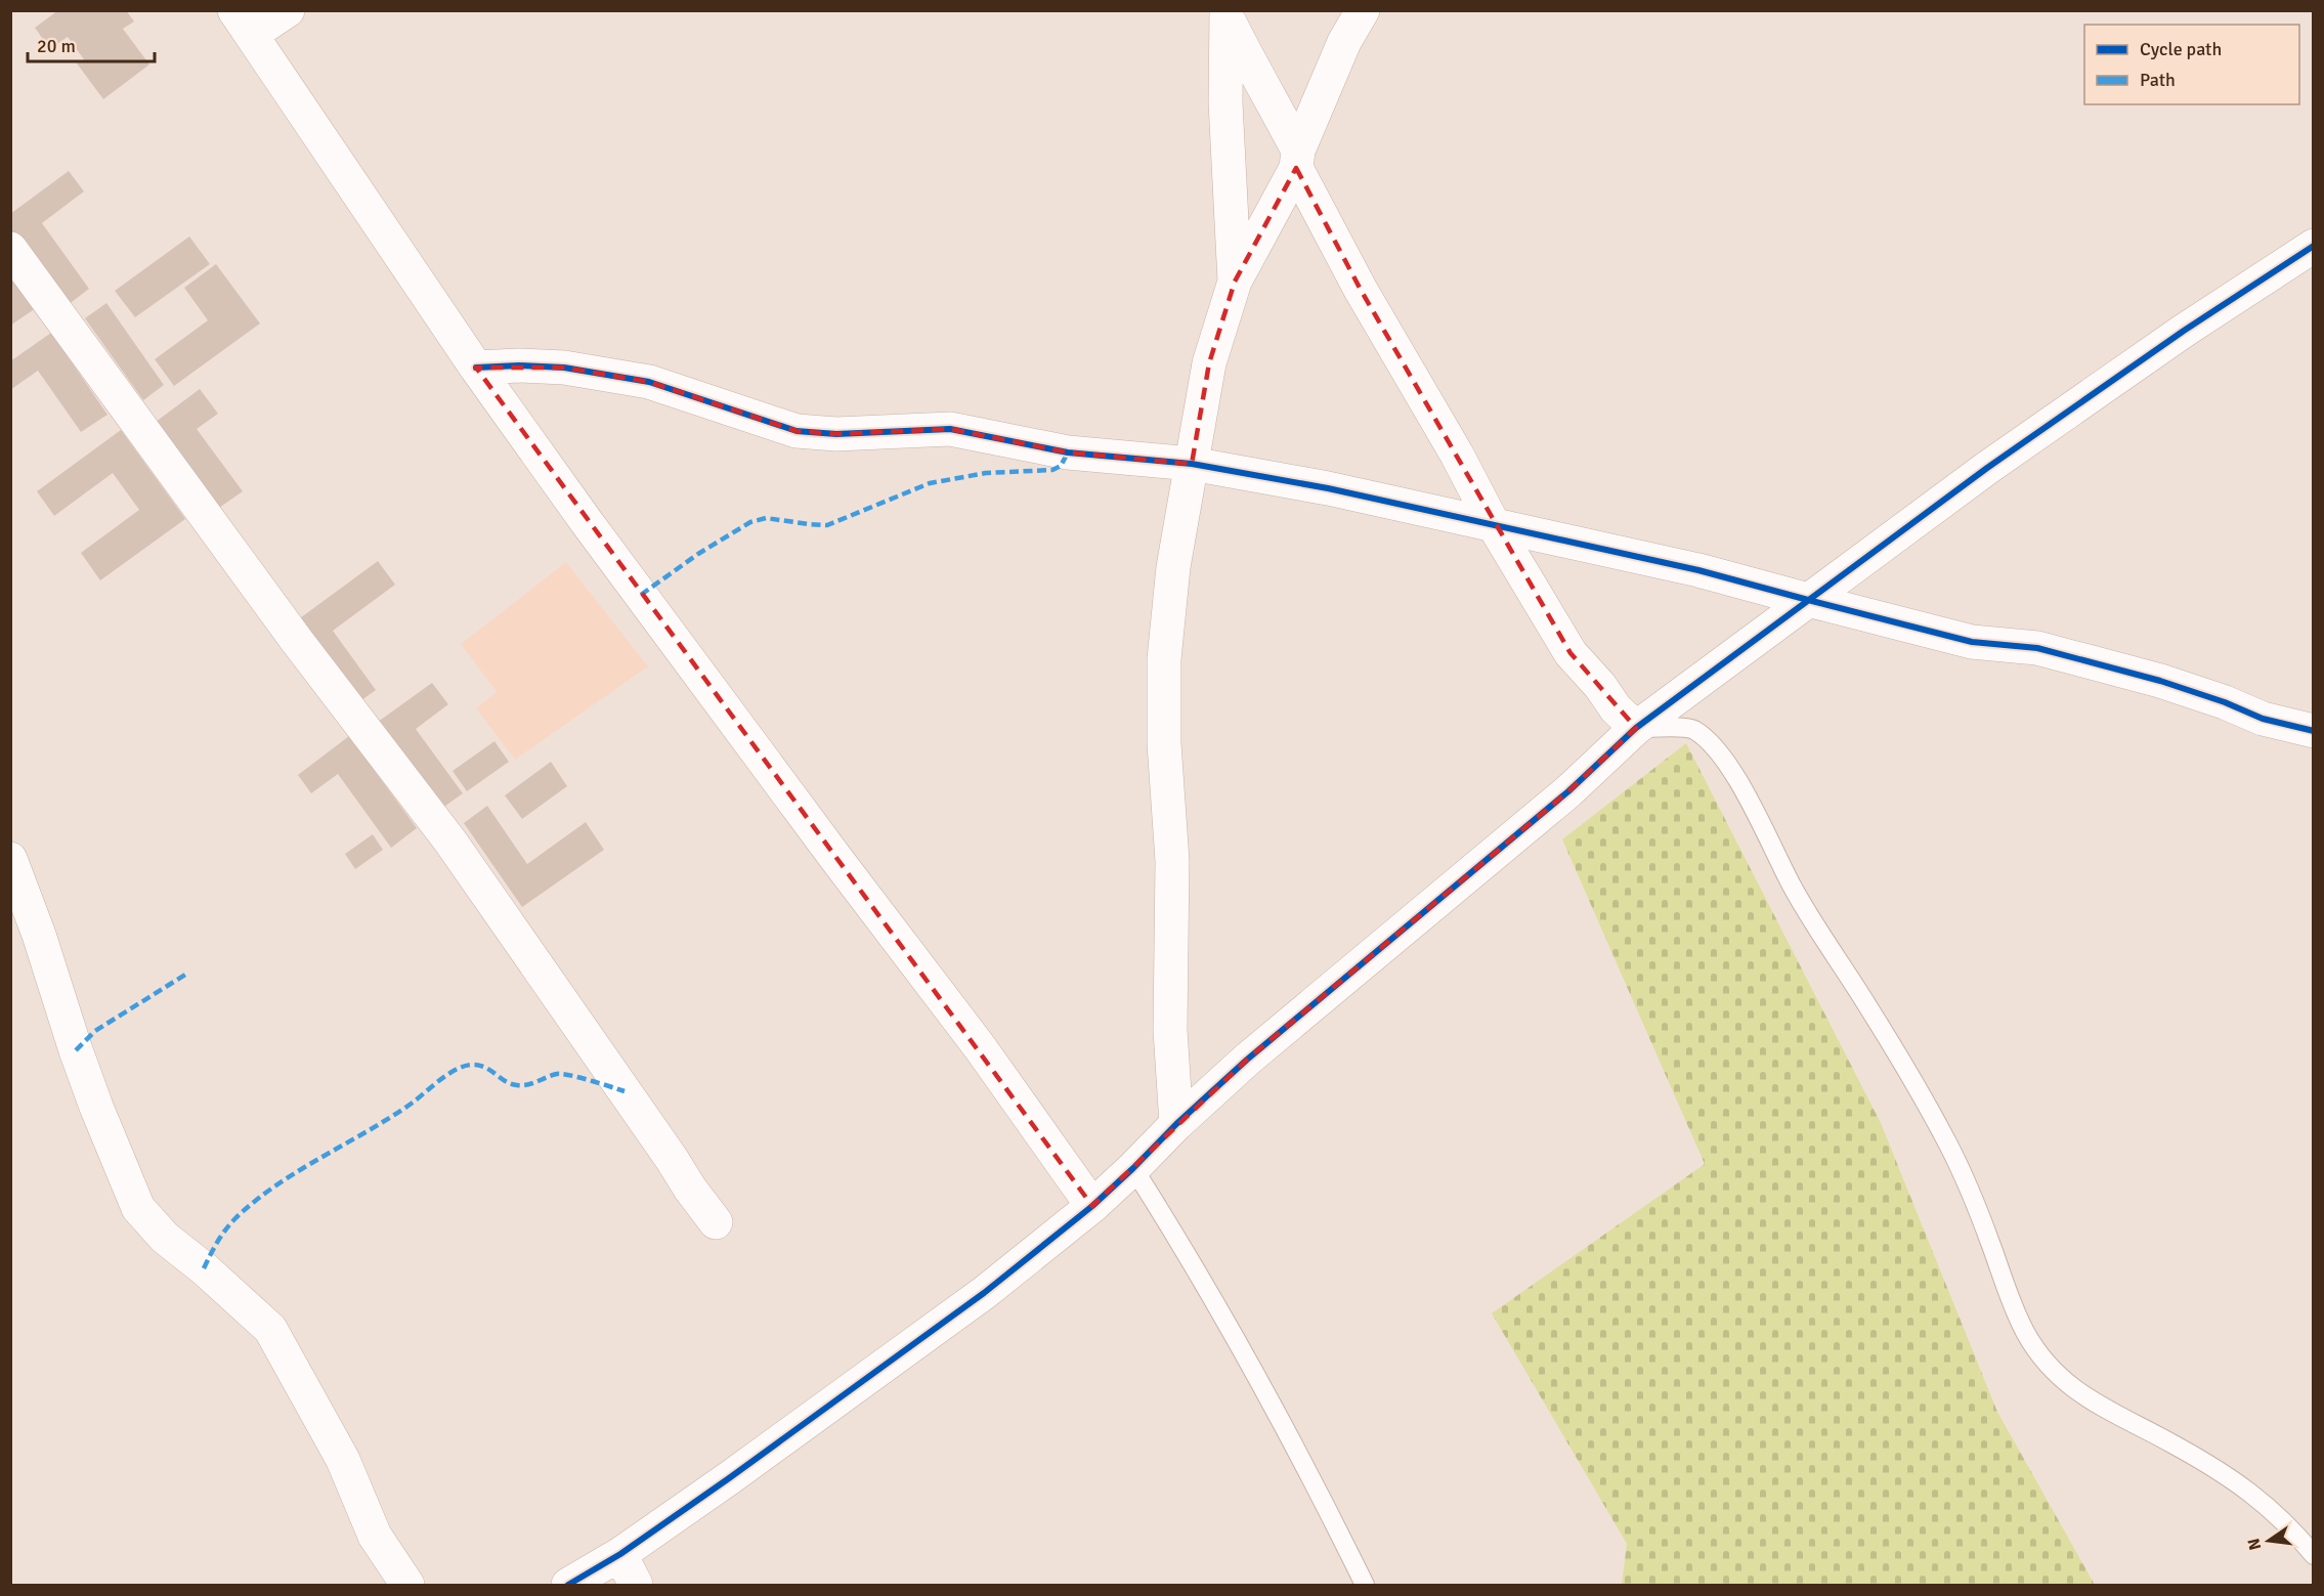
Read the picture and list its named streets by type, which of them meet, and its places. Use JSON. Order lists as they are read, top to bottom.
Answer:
{
  "legend": ["Cycle path", "Path"],
  "scale_bar": "20 m",
  "north": "left"
}
